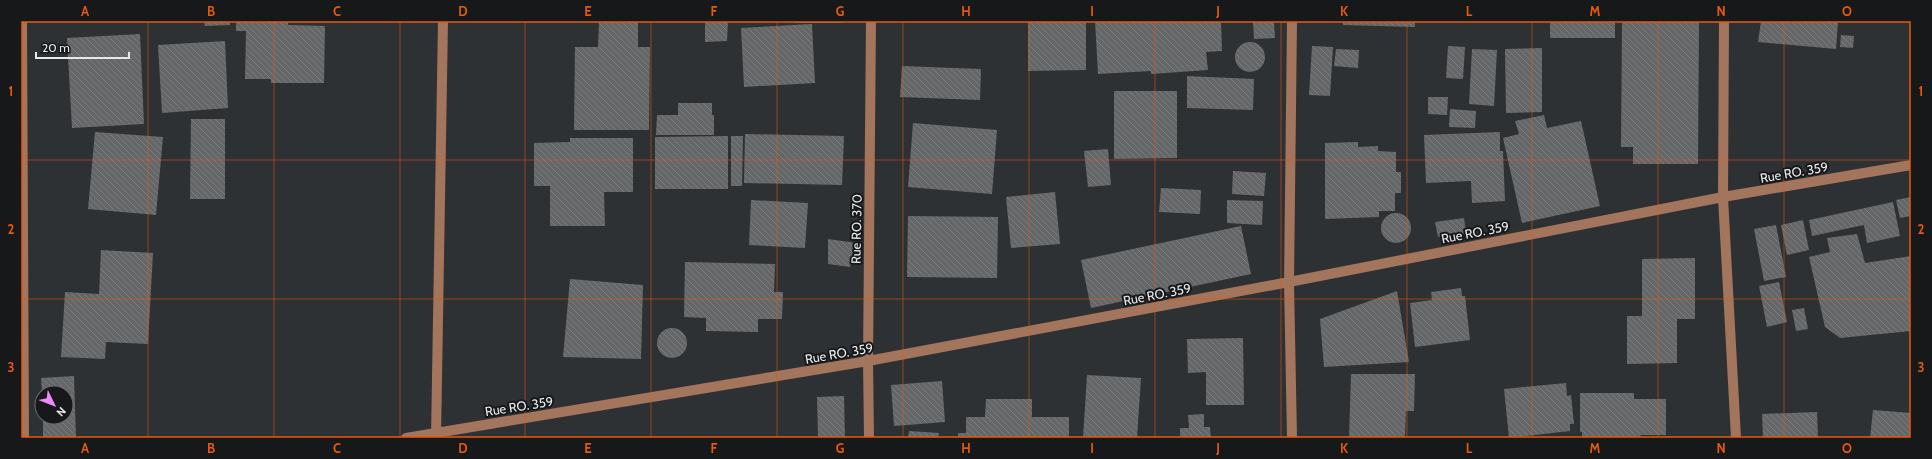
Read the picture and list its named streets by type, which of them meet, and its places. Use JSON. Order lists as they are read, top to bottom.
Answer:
{
  "streets": {
    "street": ["Rue RO. 359", "Rue RO. 370"]
  },
  "crossings": [
    ["Rue RO. 359", "Rue RO. 370"]
  ],
  "scale_bar": "20 m",
  "north": "bottom right",
  "grid": {
    "columns": [
      "A",
      "B",
      "C",
      "D",
      "E",
      "F",
      "G",
      "H",
      "I",
      "J",
      "K",
      "L",
      "M",
      "N",
      "O"
    ],
    "rows": ["1", "2", "3"]
  }
}
